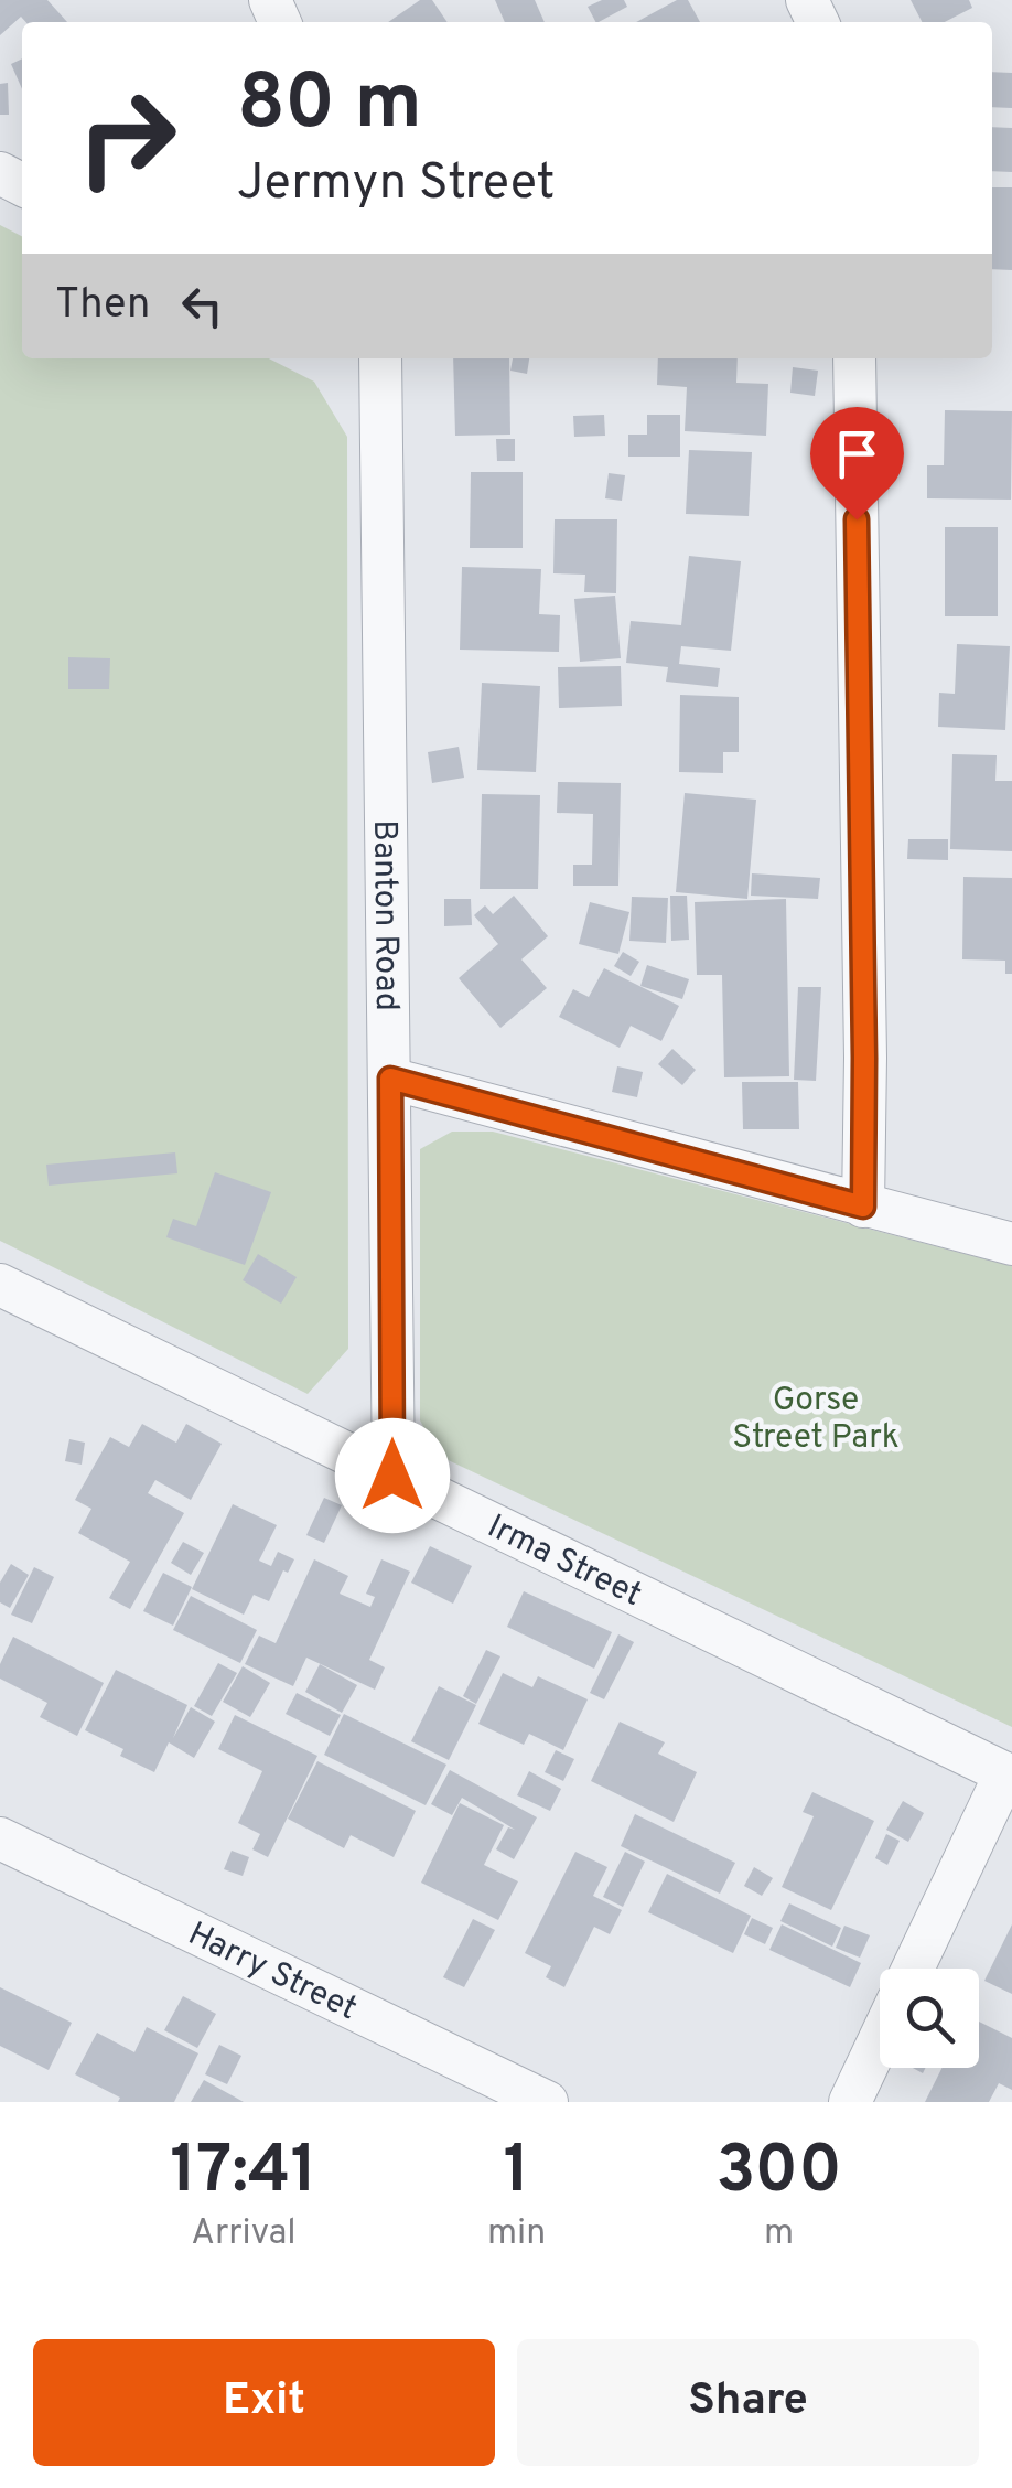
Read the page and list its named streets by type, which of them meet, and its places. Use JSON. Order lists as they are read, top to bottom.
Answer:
{
  "streets": {
    "street": ["Banton Road", "Irma Street", "Harry Street"]
  },
  "crossings": [
    ["Banton Road", "Irma Street"]
  ],
  "parks": ["Gorse Street Park"],
  "page": {
    "turn": ["80 m", "Jermyn Street"],
    "then": "Then",
    "eta": [
      "17:41",
      "Arrival",
      "1",
      "min",
      "300",
      "m"
    ],
    "buttons": ["Exit", "Share"]
  }
}
